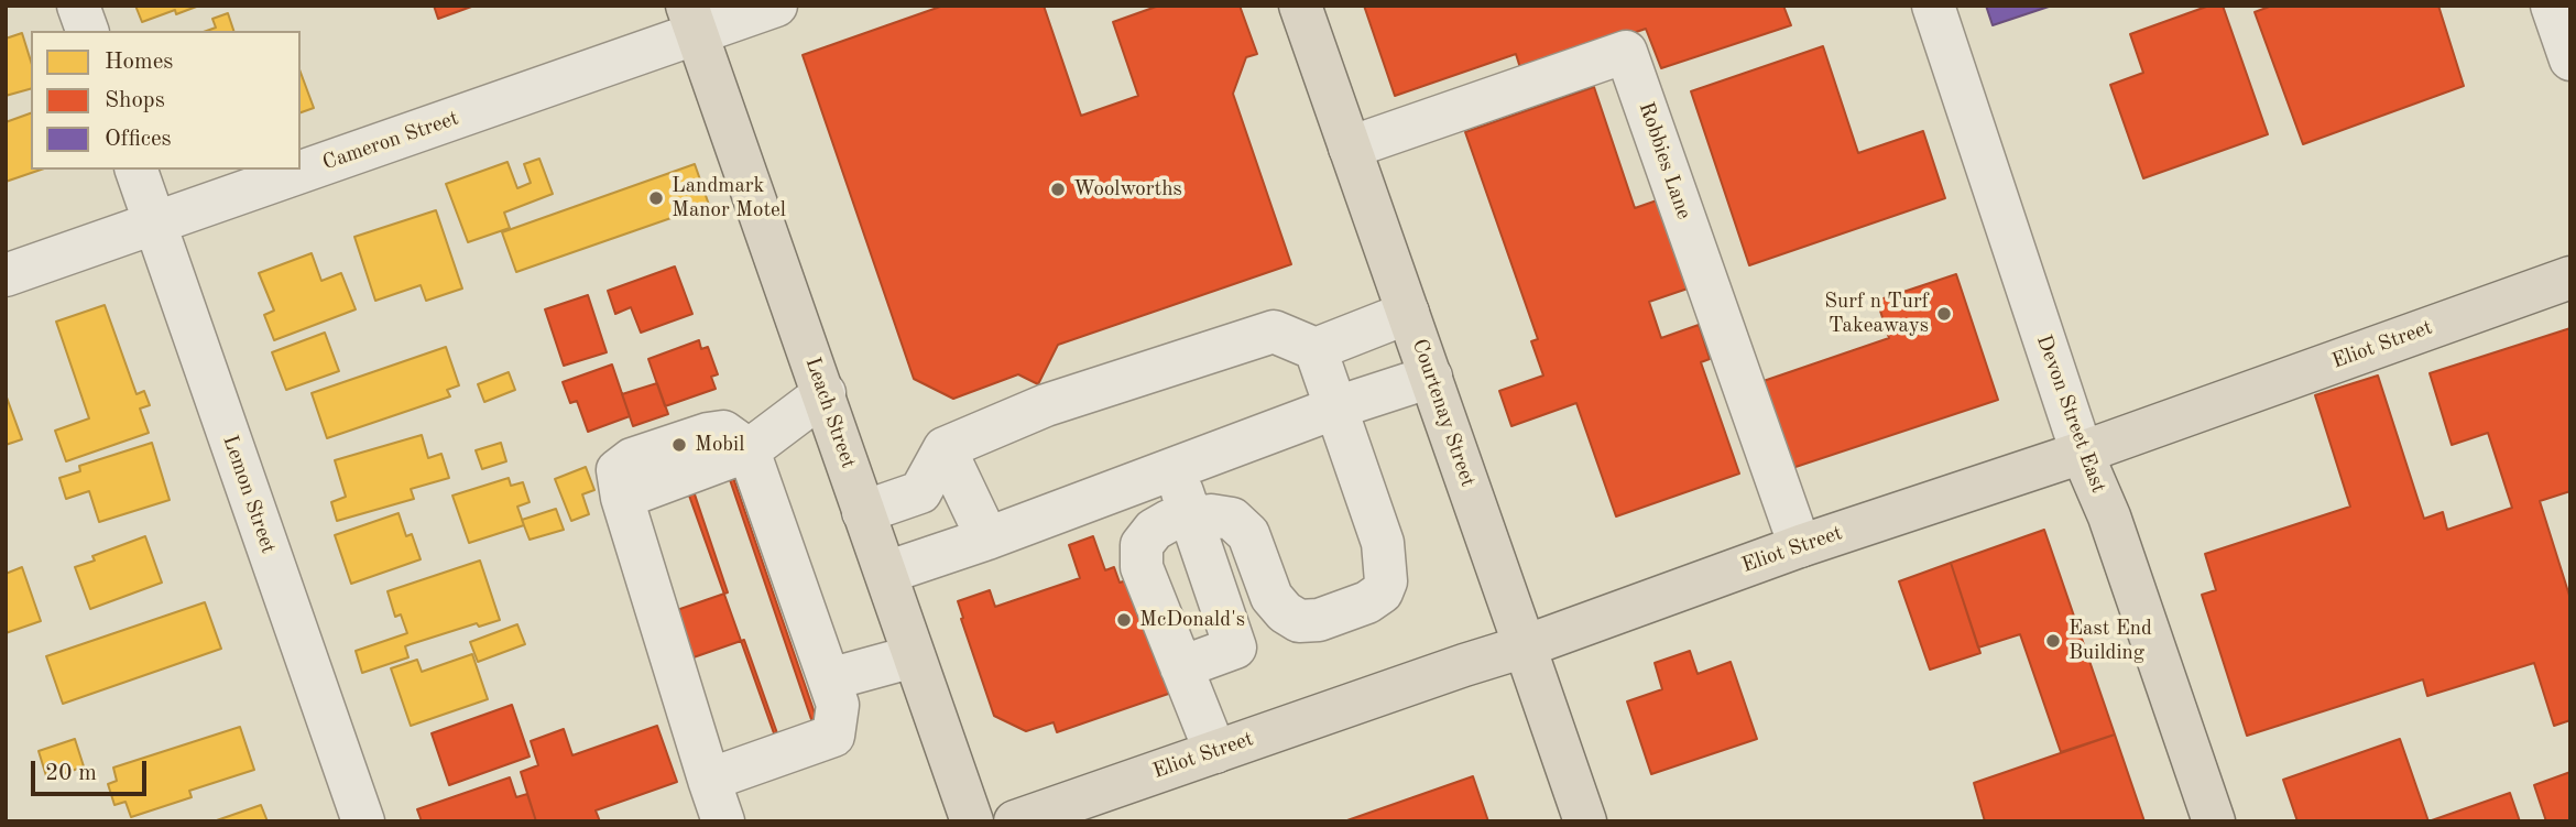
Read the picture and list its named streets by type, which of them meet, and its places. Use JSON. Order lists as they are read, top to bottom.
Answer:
{
  "streets": {
    "main road": [
      "Eliot Street",
      "Leach Street",
      "Courtenay Street",
      "Devon Street East"
    ],
    "street": ["Cameron Street", "Robbies Lane", "Lemon Street"]
  },
  "crossings": [
    ["Cameron Street", "Leach Street"],
    ["Cameron Street", "Lemon Street"],
    ["Robbies Lane", "Eliot Street"],
    ["Robbies Lane", "Courtenay Street"],
    ["Eliot Street", "Courtenay Street"],
    ["Eliot Street", "Devon Street East"]
  ],
  "places": [
    "Woolworths",
    "Landmark Manor Motel",
    "Surf n Turf Takeaways",
    "Mobil",
    "McDonald's",
    "East End Building"
  ],
  "legend": ["Homes", "Shops", "Offices"],
  "scale_bar": "20 m"
}
